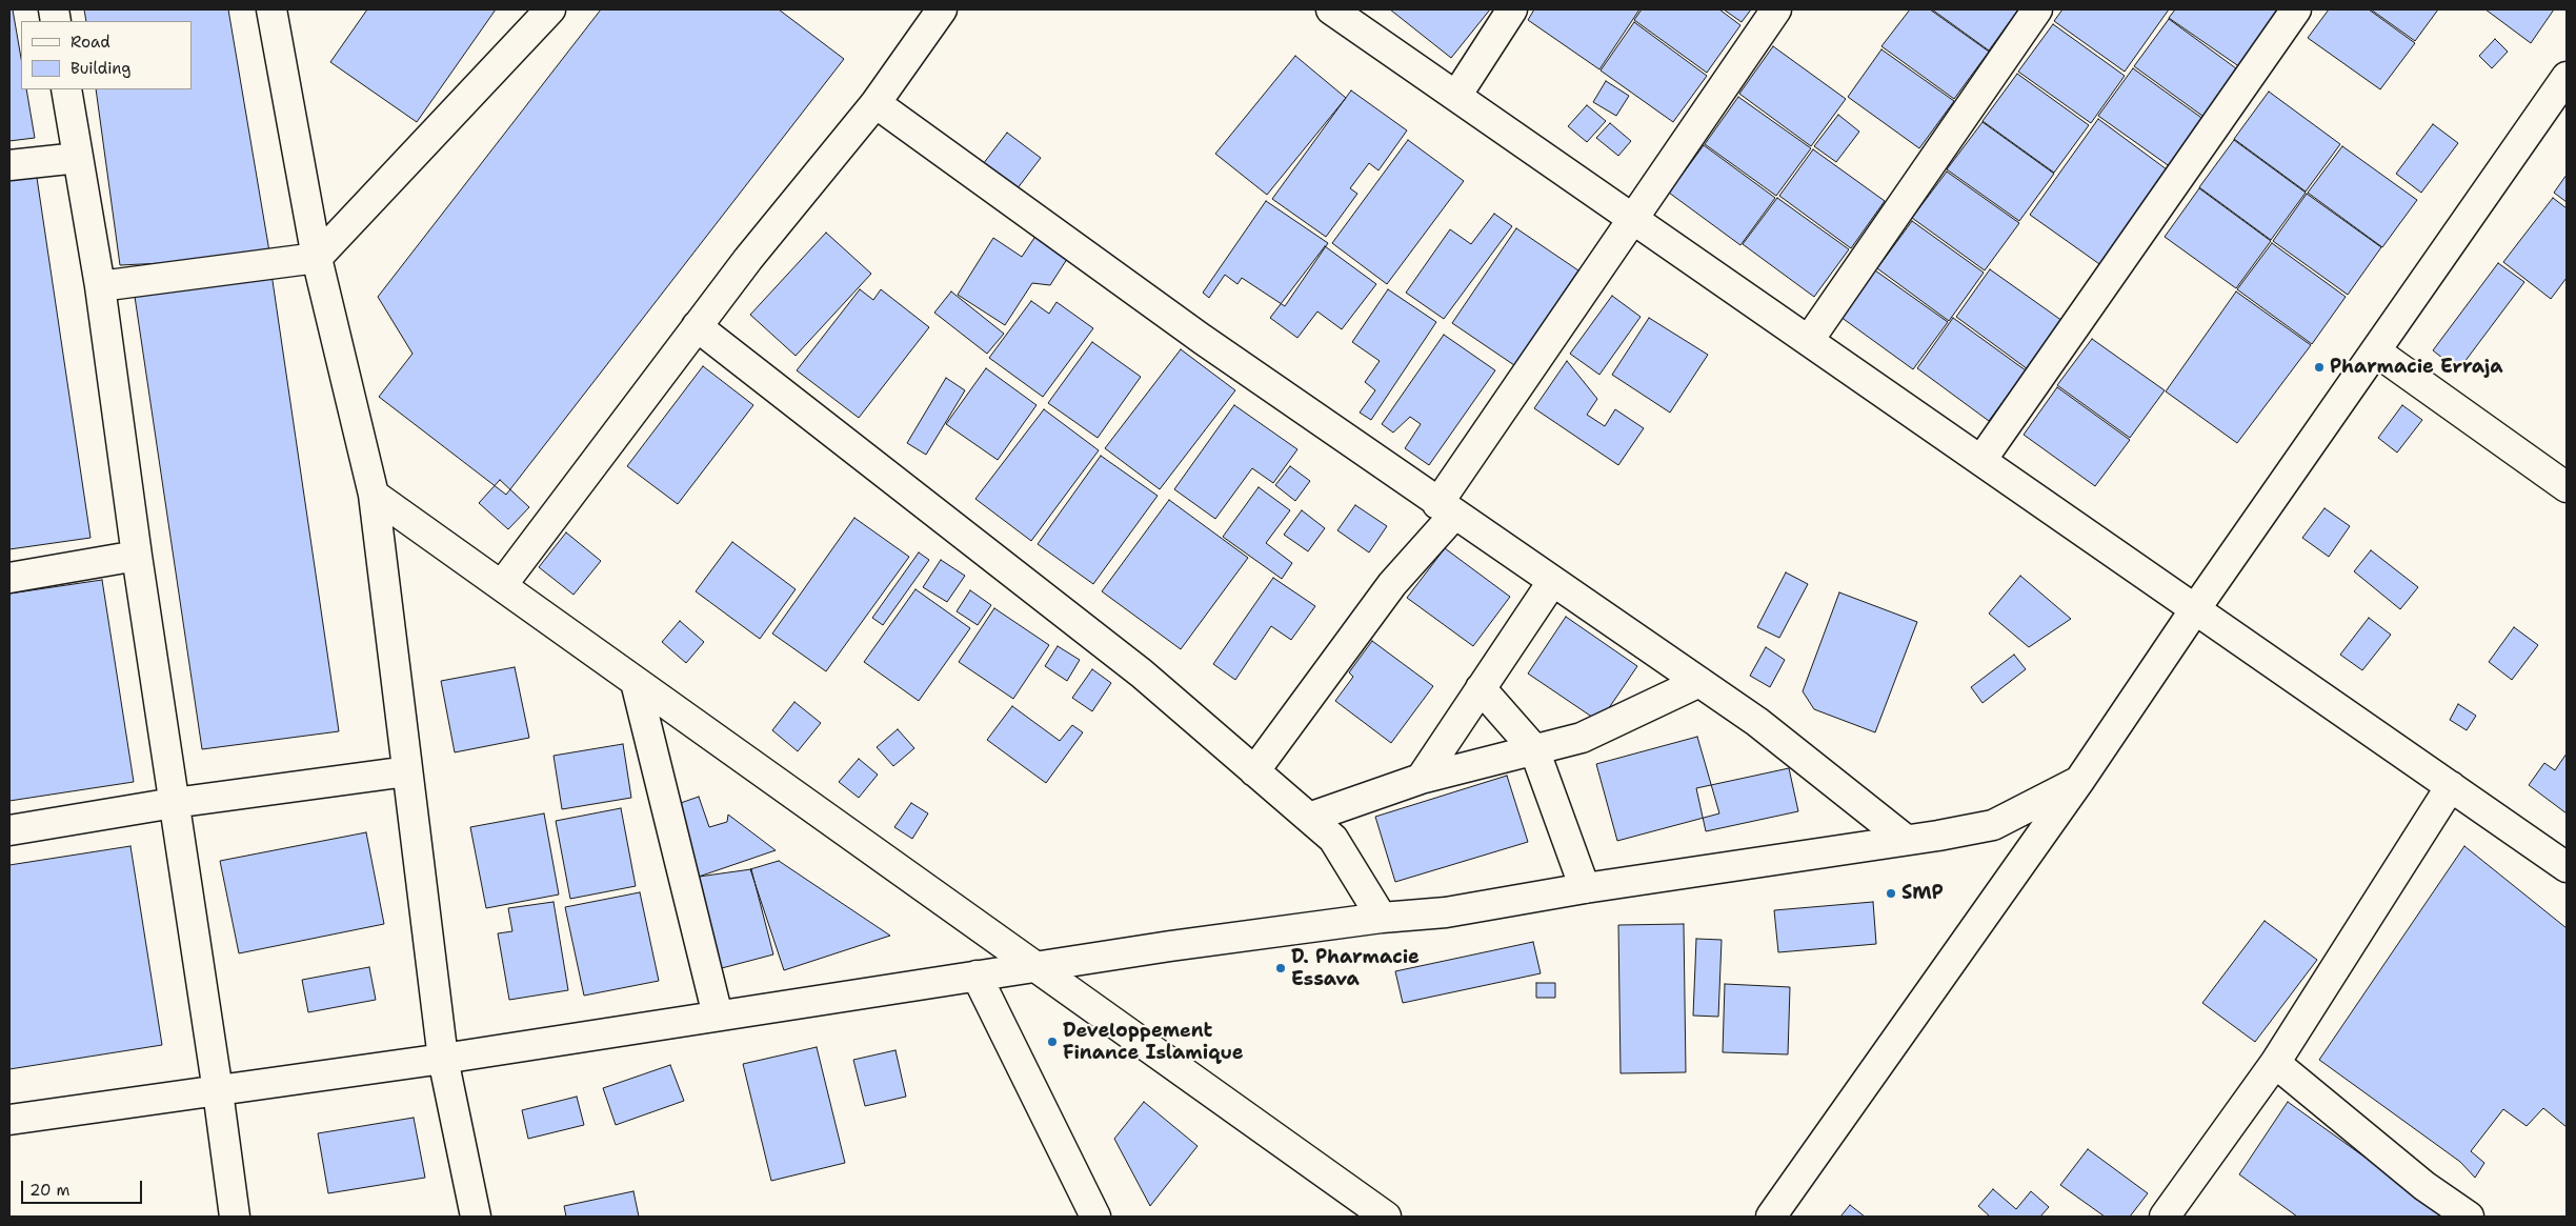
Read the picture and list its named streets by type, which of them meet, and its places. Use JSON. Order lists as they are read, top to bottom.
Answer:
{
  "places": [
    "Pharmacie Erraja",
    "SMP",
    "D. Pharmacie Essava",
    "Developpement Finance Islamique"
  ],
  "legend": ["Road", "Building"],
  "scale_bar": "20 m"
}
